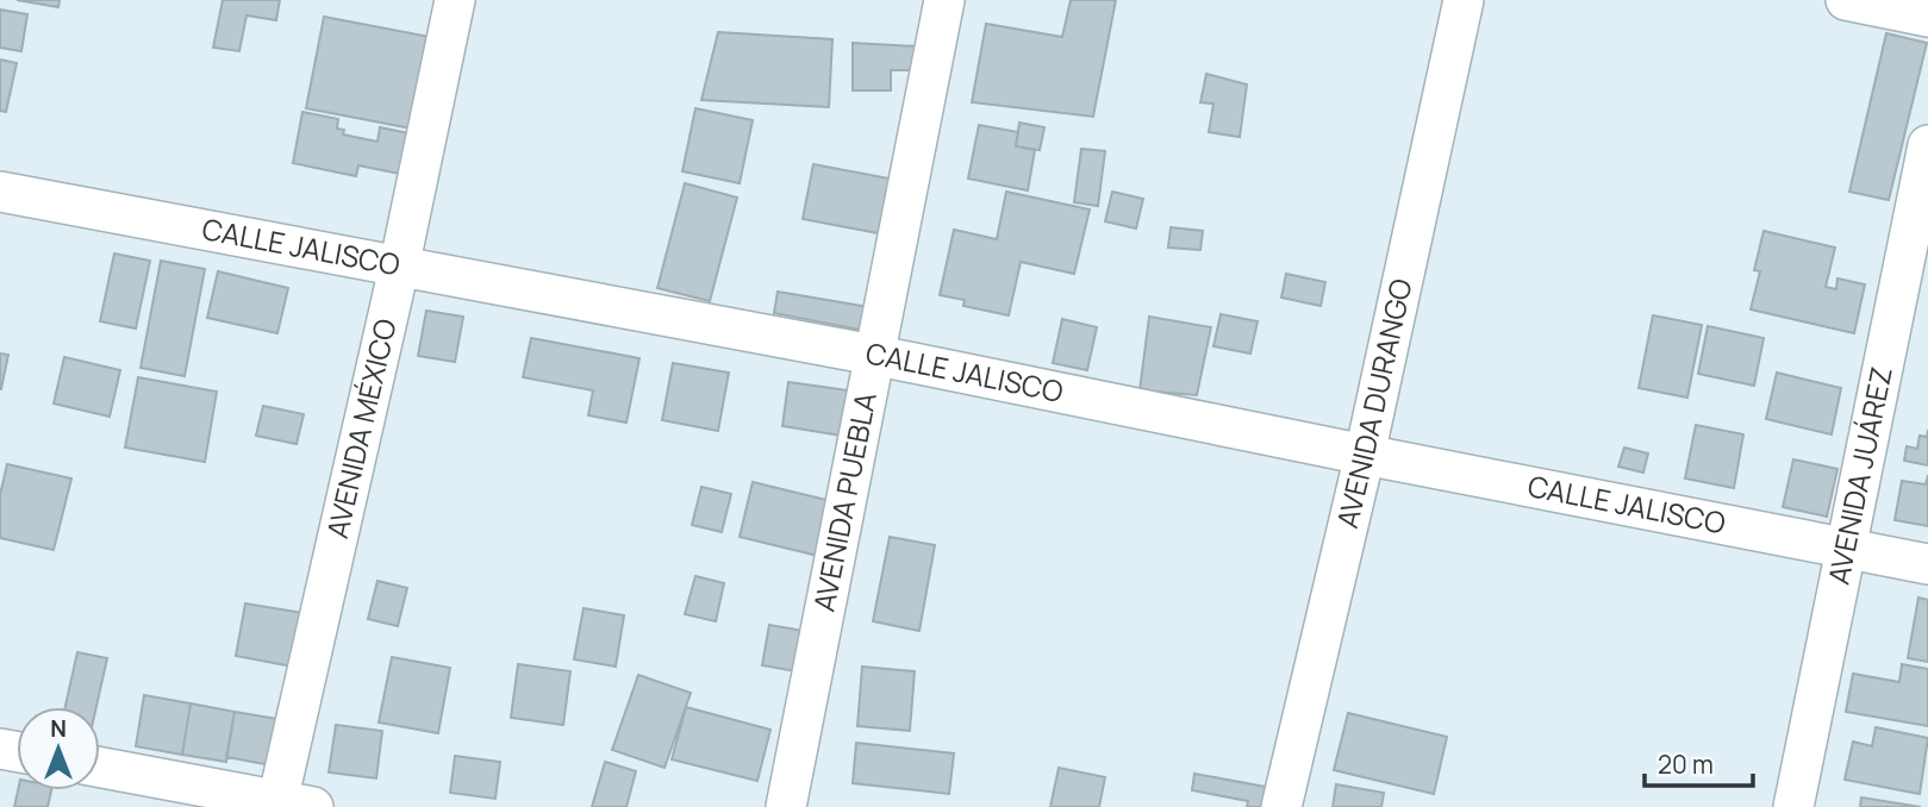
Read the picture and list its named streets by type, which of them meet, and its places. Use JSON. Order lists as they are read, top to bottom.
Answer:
{
  "streets": {
    "street": [
      "CALLE JALISCO",
      "AVENIDA DURANGO",
      "AVENIDA MÉXICO",
      "AVENIDA JUÁREZ",
      "AVENIDA PUEBLA"
    ]
  },
  "crossings": [
    ["CALLE JALISCO", "AVENIDA DURANGO"],
    ["CALLE JALISCO", "AVENIDA MÉXICO"],
    ["CALLE JALISCO", "AVENIDA JUÁREZ"],
    ["CALLE JALISCO", "AVENIDA PUEBLA"]
  ],
  "scale_bar": "20 m",
  "north": "top"
}
